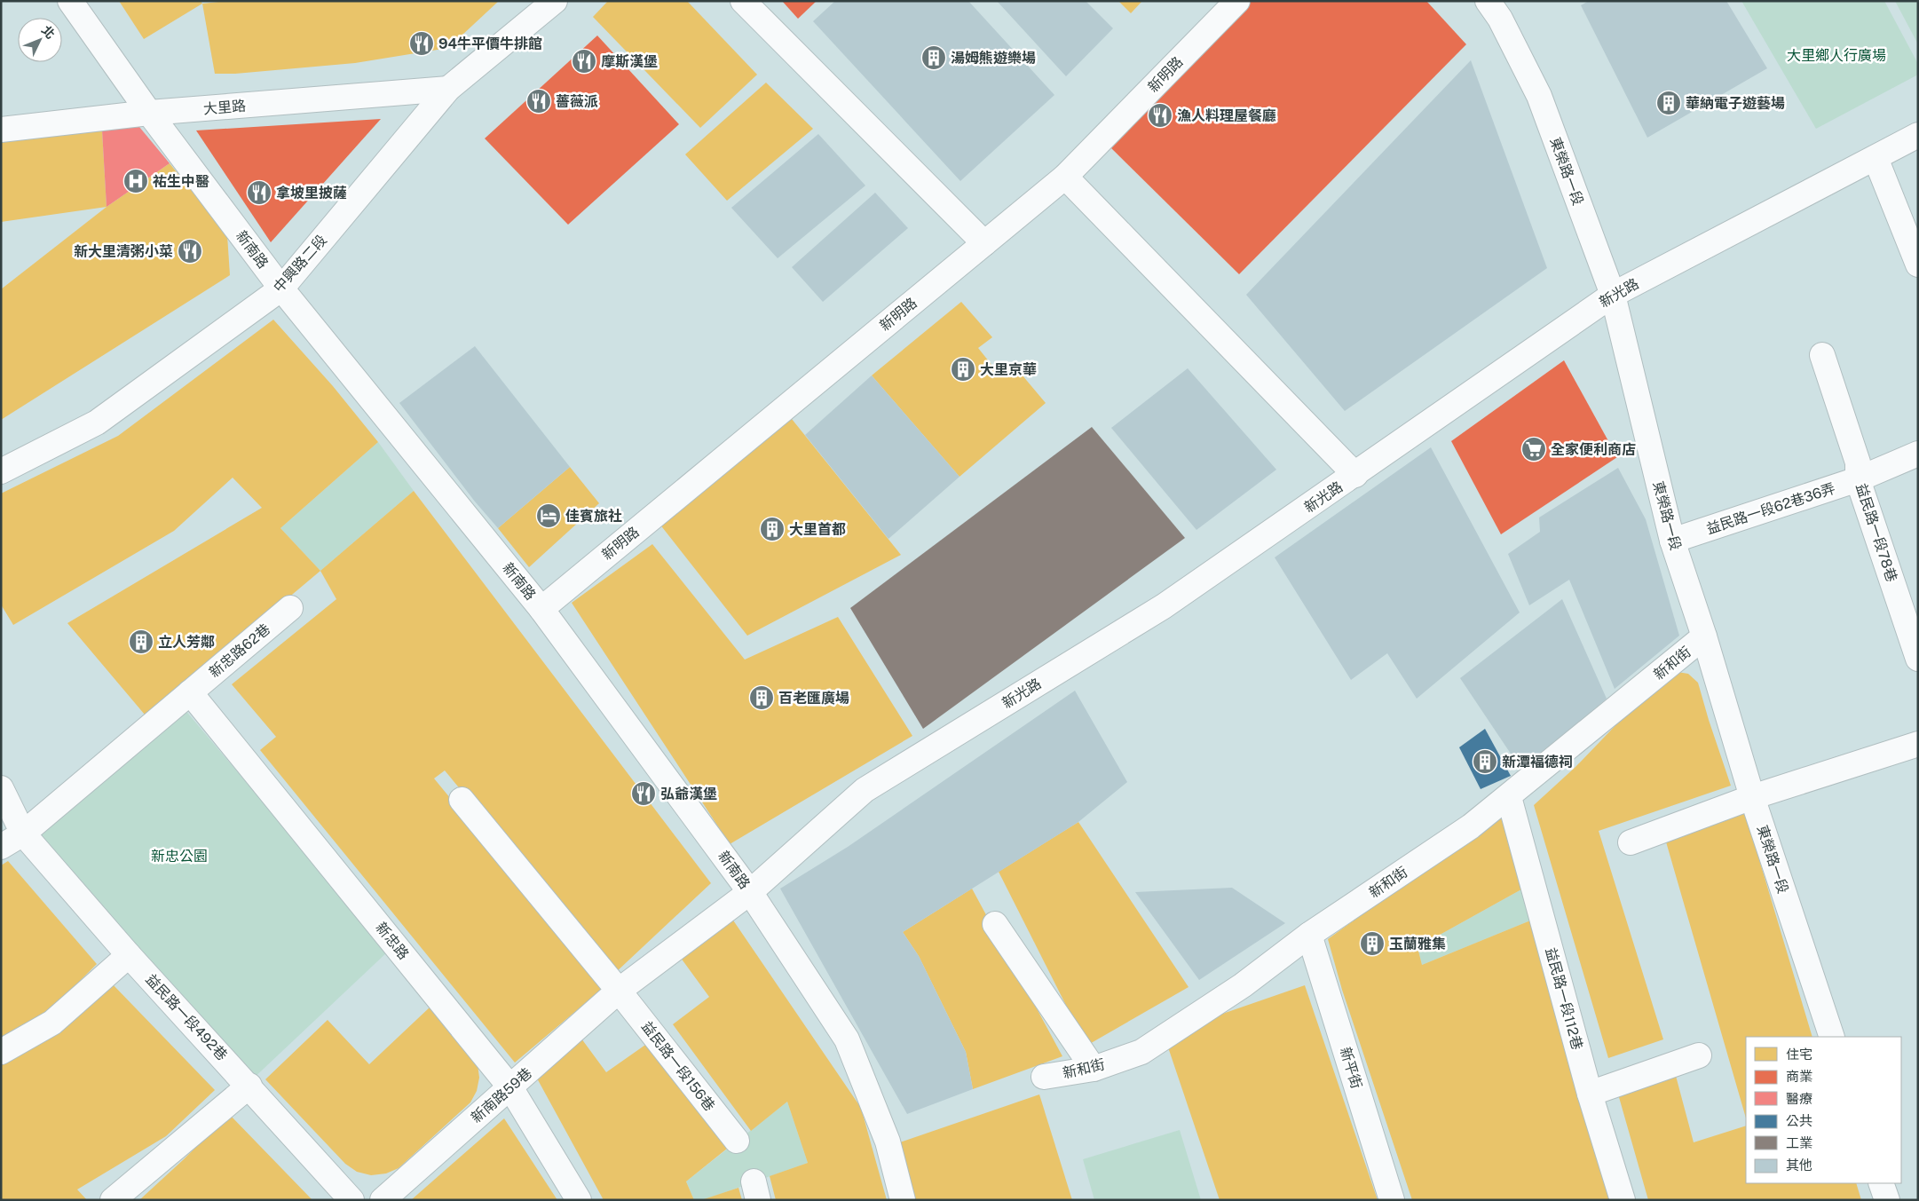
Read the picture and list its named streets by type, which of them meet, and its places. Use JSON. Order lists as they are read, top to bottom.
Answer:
{
  "streets": {
    "street": [
      "新明路",
      "大里路",
      "東榮路一段",
      "新南路",
      "中興路二段",
      "新光路",
      "益民路一段62巷36弄",
      "益民路一段78巷",
      "新忠路62巷",
      "新和街",
      "新忠路",
      "益民路一段112巷",
      "益民路一段492巷",
      "益民路一段156巷",
      "新平街",
      "新南路59巷"
    ]
  },
  "crossings": [
    ["新明路", "新南路"],
    ["大里路", "新南路"],
    ["大里路", "中興路二段"],
    ["東榮路一段", "新光路"],
    ["東榮路一段", "益民路一段62巷36弄"],
    ["東榮路一段", "新和街"],
    ["新南路", "中興路二段"],
    ["新南路", "新光路"],
    ["新南路", "新南路59巷"],
    ["新光路", "新南路59巷"],
    ["益民路一段62巷36弄", "益民路一段78巷"],
    ["新忠路62巷", "新忠路"],
    ["新和街", "益民路一段112巷"],
    ["新和街", "新平街"],
    ["新忠路", "新南路59巷"],
    ["益民路一段156巷", "新南路59巷"]
  ],
  "parks": ["大里鄉人行廣場", "新忠公園"],
  "places": {
    "restaurant": [
      "94牛平價牛排館",
      "摩斯漢堡",
      "薔薇派",
      "漁人料理屋餐廳",
      "拿坡里披薩",
      "新大里清粥小菜",
      "弘爺漢堡"
    ],
    "building": [
      "湯姆熊遊樂場",
      "華納電子遊藝場",
      "大里京華",
      "大里首都",
      "立人芳鄰",
      "百老匯廣場",
      "新潭褔德祠",
      "玉蘭雅集"
    ],
    "hospital": ["𧙗生中醫"],
    "supermarket": ["全家便利商店"],
    "hotel": ["佳賓旅社"]
  },
  "legend": [
    "住宅",
    "商業",
    "醫療",
    "公共",
    "工業",
    "其他"
  ],
  "north": "top right"
}
